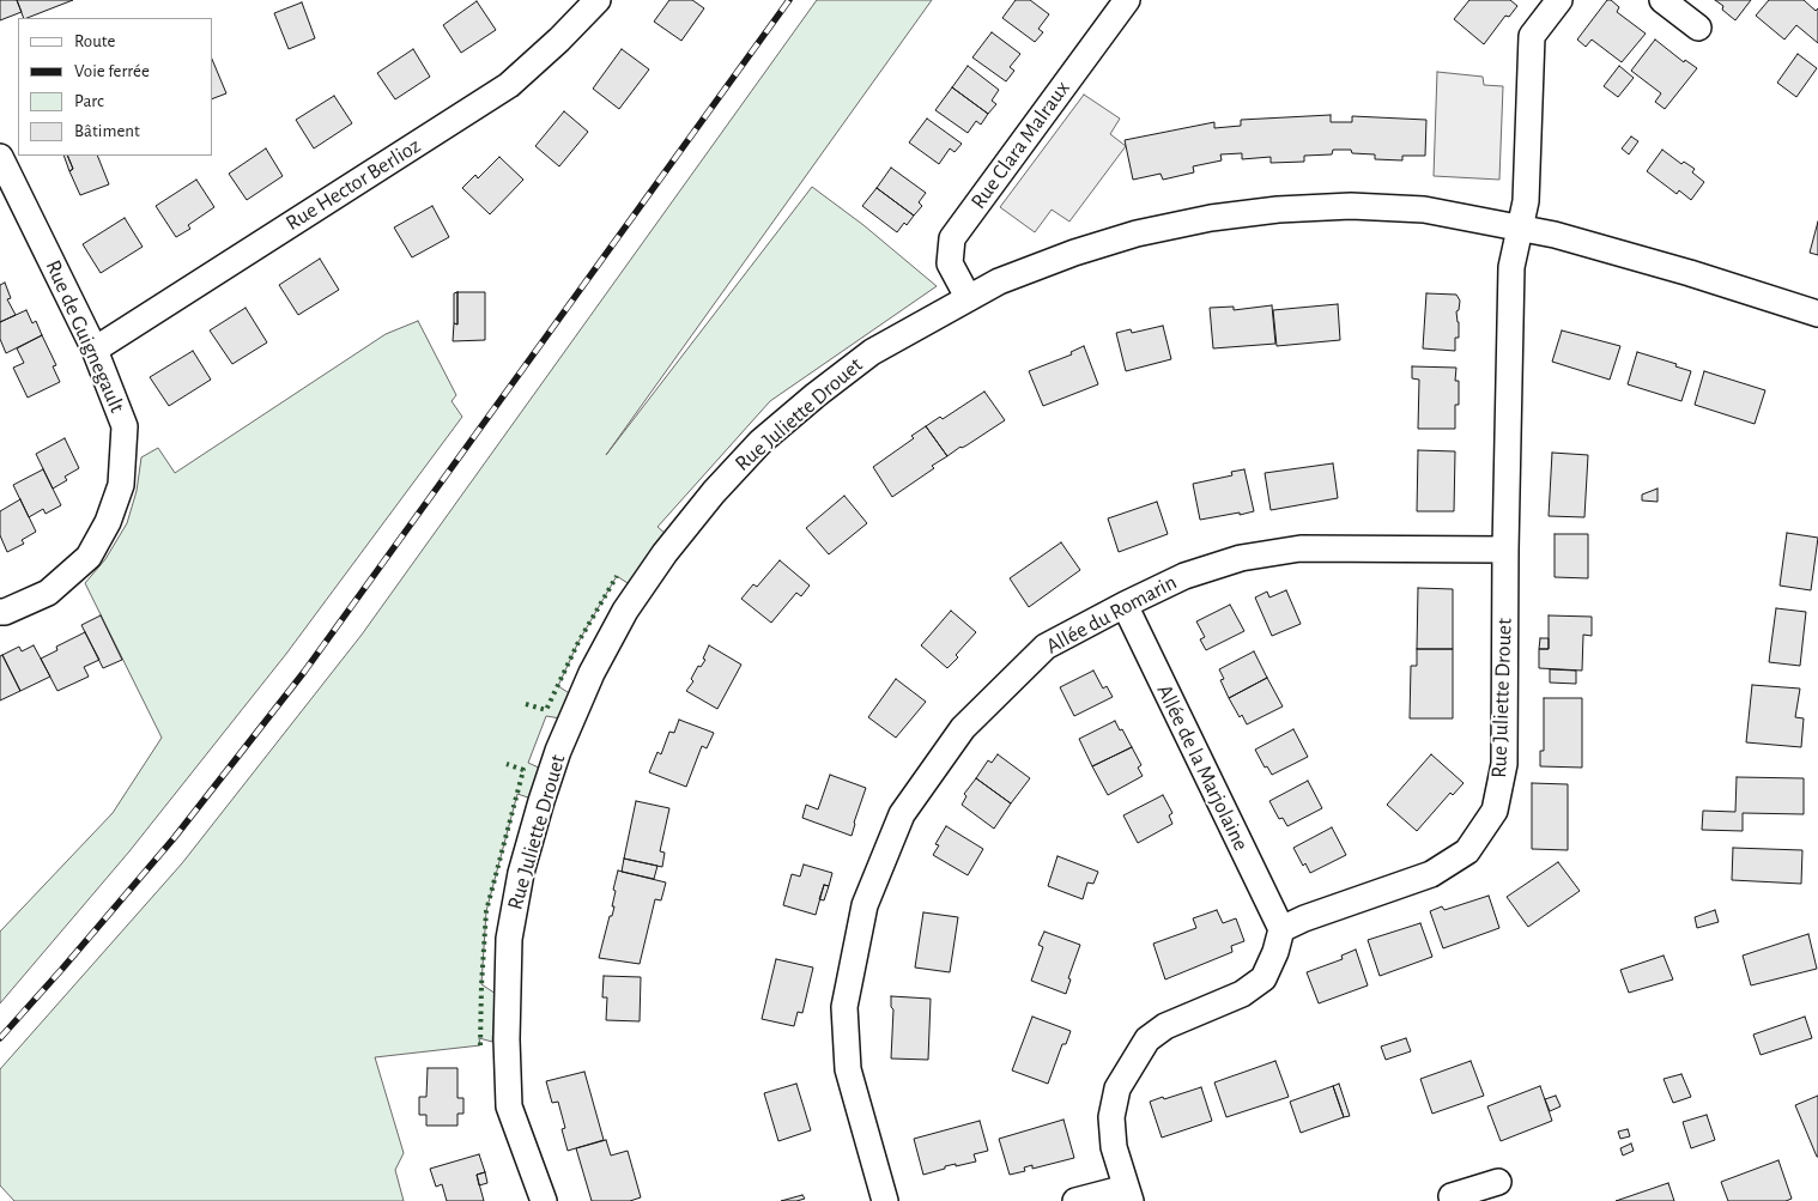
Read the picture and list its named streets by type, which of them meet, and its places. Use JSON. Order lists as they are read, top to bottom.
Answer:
{
  "streets": {
    "street": [
      "Rue Clara Malraux",
      "Rue Hector Berlioz",
      "Rue de Guignegault",
      "Rue Juliette Drouet",
      "Allée du Romarin",
      "Allée de la Marjolaine"
    ]
  },
  "crossings": [
    ["Rue Clara Malraux", "Rue Juliette Drouet"],
    ["Rue Hector Berlioz", "Rue de Guignegault"],
    ["Rue Juliette Drouet", "Allée du Romarin"],
    ["Rue Juliette Drouet", "Allée de la Marjolaine"],
    ["Allée du Romarin", "Allée de la Marjolaine"]
  ],
  "legend": [
    "Route",
    "Voie ferrée",
    "Parc",
    "Bâtiment"
  ]
}
